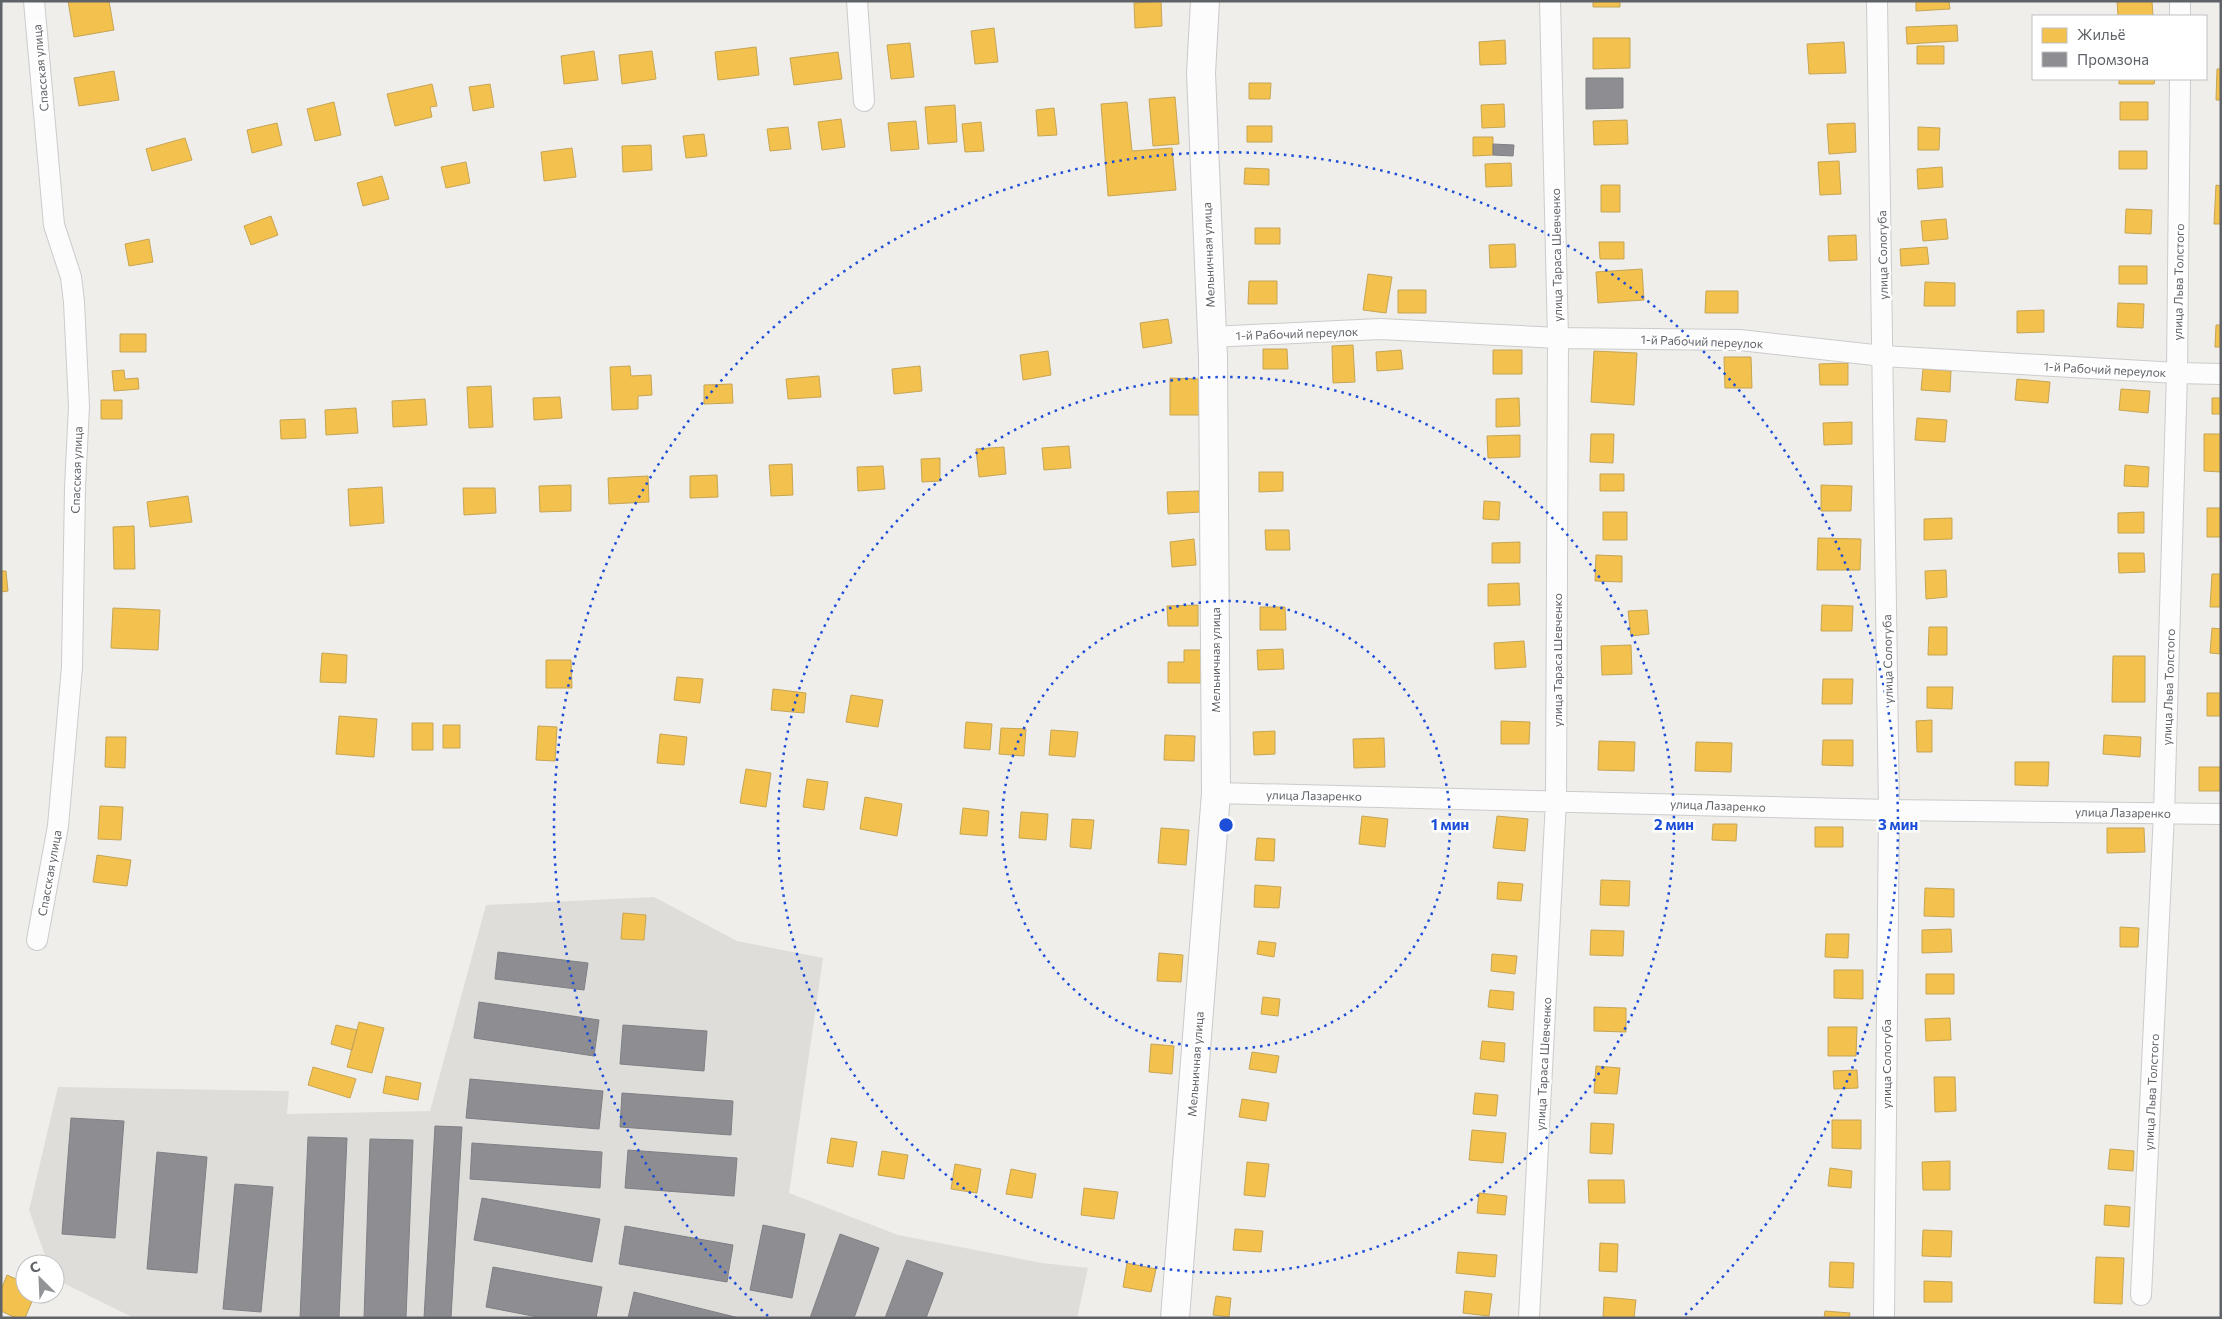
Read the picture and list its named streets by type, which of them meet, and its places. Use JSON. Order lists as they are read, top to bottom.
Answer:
{
  "streets": {
    "main road": ["Мельничная улица"],
    "street": [
      "Спасская улица",
      "улица Тараса Шевченко",
      "улица Сологуба",
      "улица Льва Толстого",
      "1-й Рабочий переулок",
      "улица Лазаренко"
    ]
  },
  "crossings": [
    ["Мельничная улица", "1-й Рабочий переулок"],
    ["Мельничная улица", "улица Лазаренко"],
    ["улица Тараса Шевченко", "1-й Рабочий переулок"],
    ["улица Тараса Шевченко", "улица Лазаренко"],
    ["улица Сологуба", "1-й Рабочий переулок"],
    ["улица Сологуба", "улица Лазаренко"],
    ["улица Льва Толстого", "1-й Рабочий переулок"],
    ["улица Льва Толстого", "улица Лазаренко"]
  ],
  "legend": ["Жильё", "Промзона"],
  "north": "top left",
  "rings": ["1 мин", "2 мин", "3 мин"]
}
